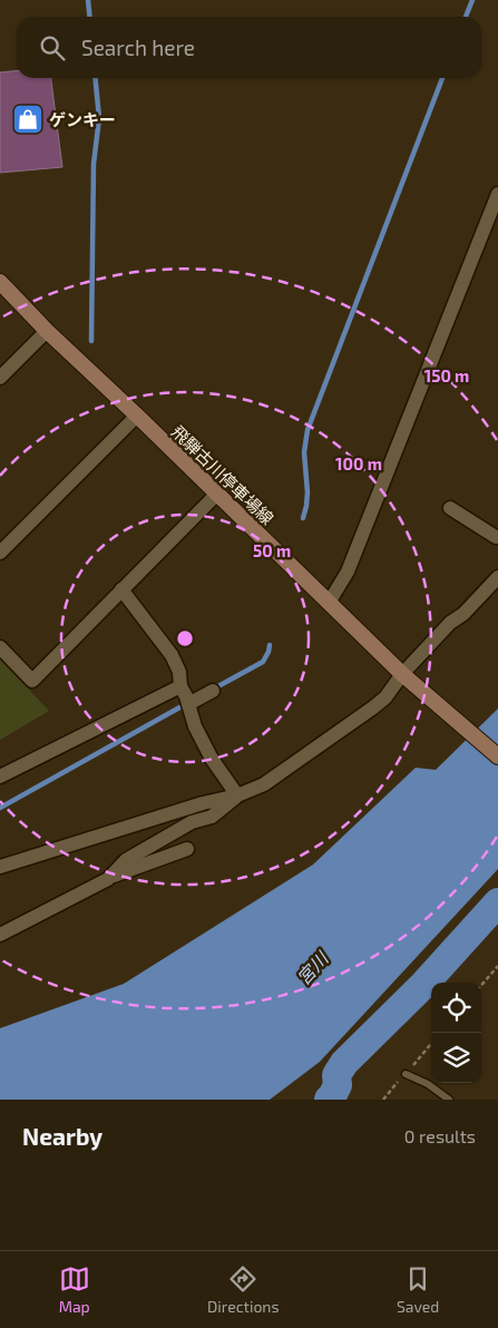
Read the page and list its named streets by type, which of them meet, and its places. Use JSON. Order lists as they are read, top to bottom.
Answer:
{
  "streets": {
    "main road": ["飛騨古川停車場線"]
  },
  "water": ["宮川"],
  "places": {
    "shop": ["ゲンキー"]
  },
  "page": {
    "search": "Search here",
    "heading": ["Nearby", "0 results"],
    "nav": ["Map", "Directions", "Saved"]
  },
  "rings": ["150 m", "100 m", "50 m"]
}
